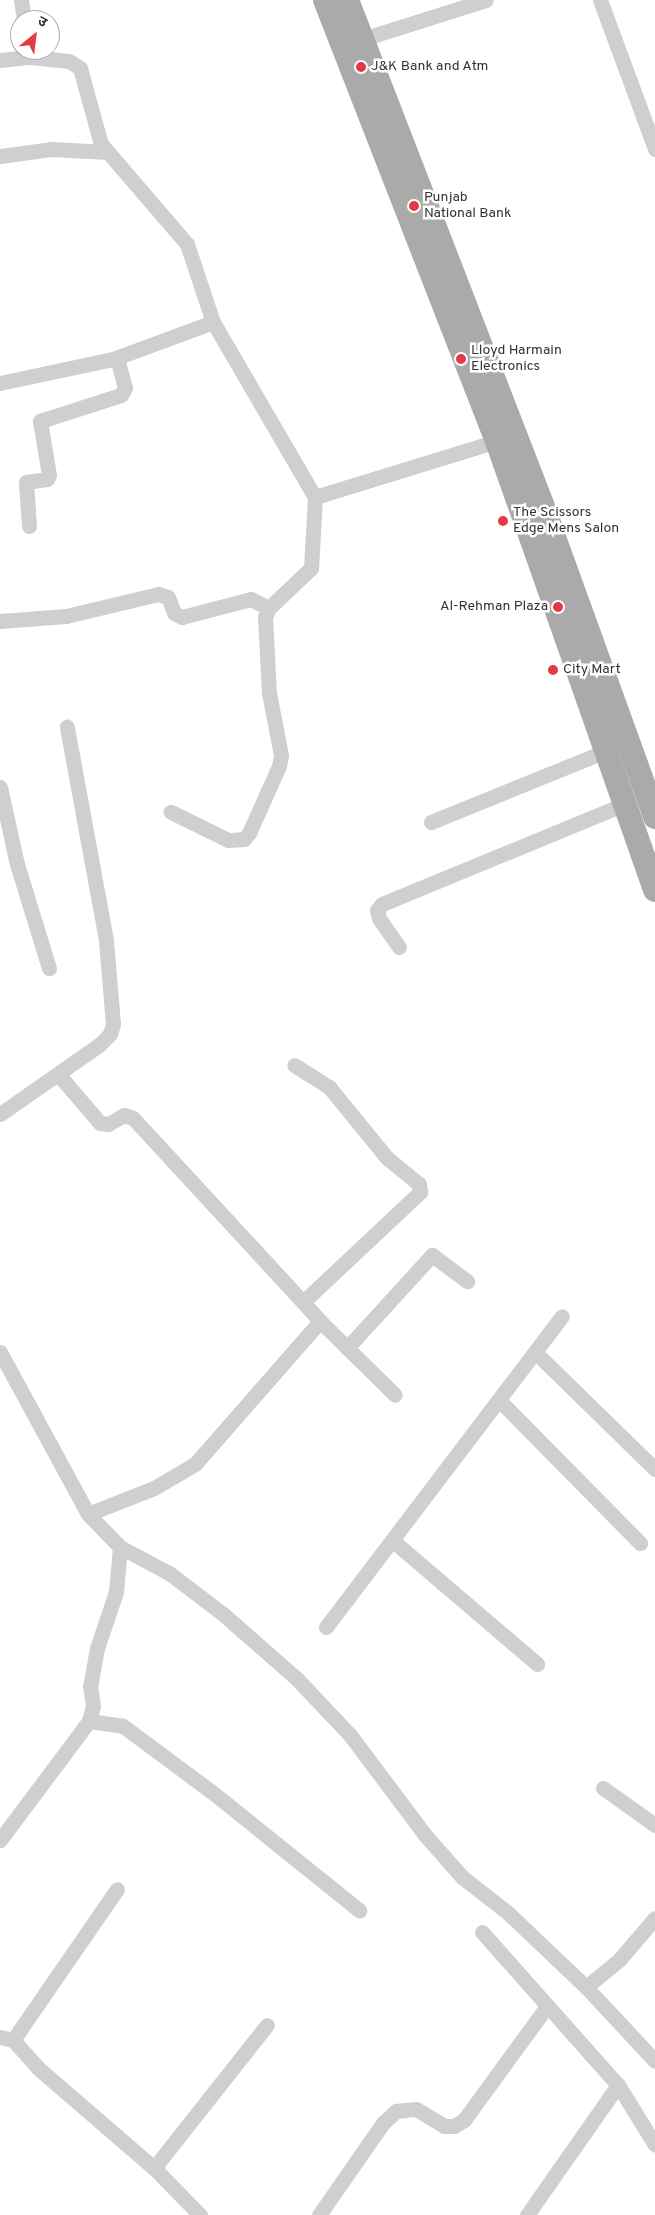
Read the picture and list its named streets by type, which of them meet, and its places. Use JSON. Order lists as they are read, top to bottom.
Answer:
{
  "places": [
    "J&K Bank and Atm",
    "Punjab National Bank",
    "Lloyd Harmain Electronics",
    "The Scissors Edge Mens Salon",
    "Al-Rehman Plaza",
    "City Mart"
  ],
  "north": "top right"
}
